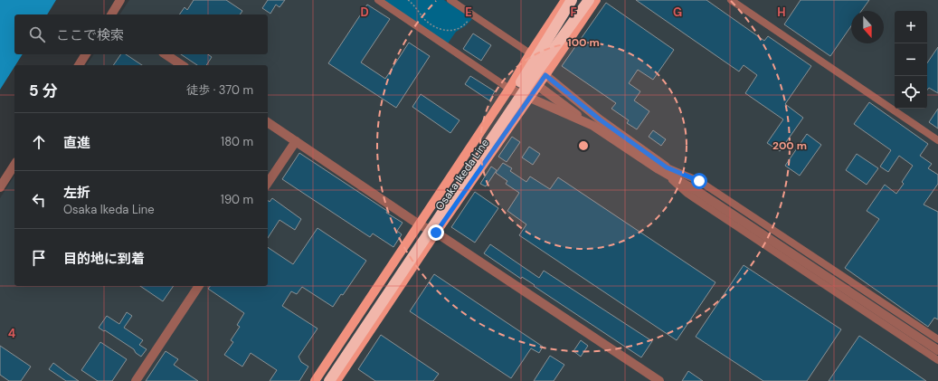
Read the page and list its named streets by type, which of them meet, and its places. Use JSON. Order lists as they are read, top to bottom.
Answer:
{
  "streets": {
    "main road": ["Osaka Ikeda Line"]
  },
  "north": "bottom",
  "page": {
    "map_buttons": ["+", "−"],
    "search": "ここで検索",
    "heading": ["5 分", "徒歩 · 370 m"],
    "list": [
      ["直進", "180 m"],
      ["左折", "Osaka Ikeda Line", "190 m"],
      "目的地に到着"
    ]
  },
  "grid": {
    "columns": [
      "D",
      "E",
      "F",
      "G",
      "H"
    ],
    "rows": ["4"]
  },
  "rings": ["100 m", "200 m"]
}
